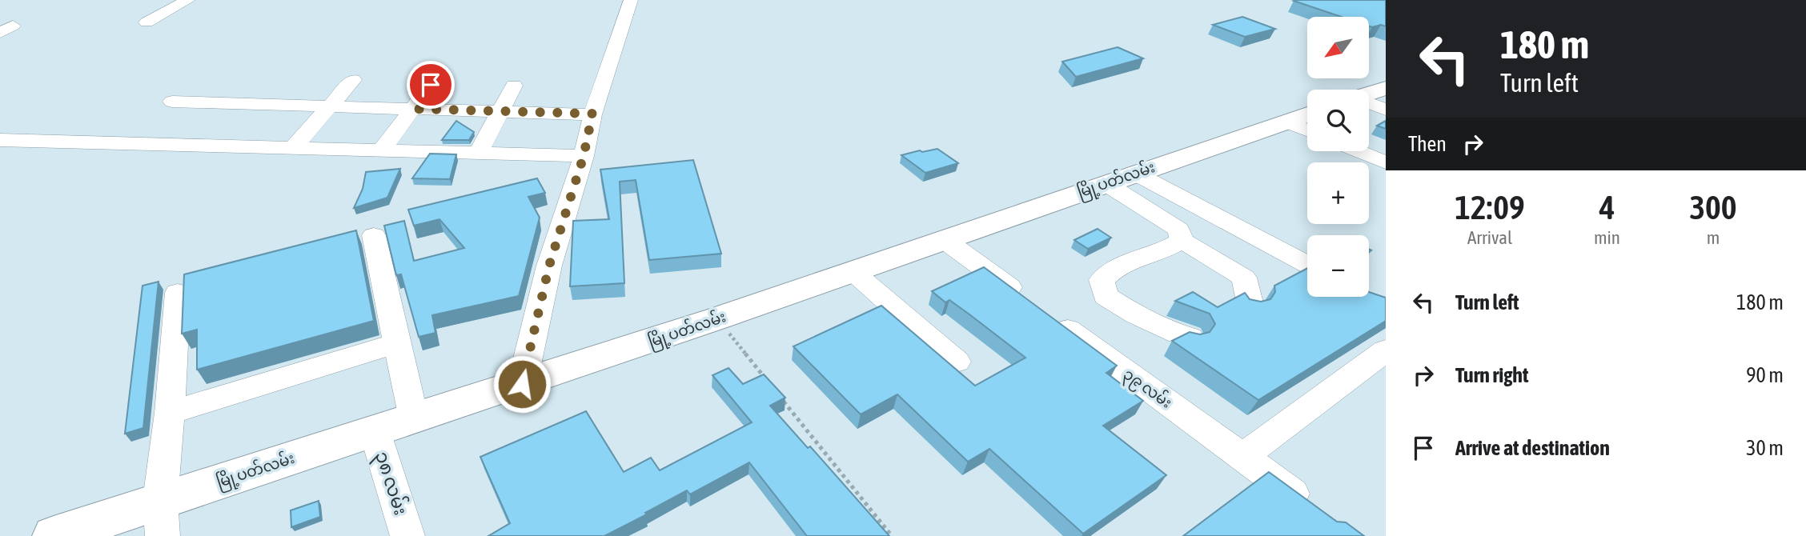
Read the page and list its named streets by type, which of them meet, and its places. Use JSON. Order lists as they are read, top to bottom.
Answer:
{
  "streets": {
    "main road": ["မြို့ပတ်လမ်း"],
    "street": ["၃၉ လမ်း", "၃၈ လမ်း"]
  },
  "crossings": [
    ["မြို့ပတ်လမ်း", "၃၉ လမ်း"],
    ["မြို့ပတ်လမ်း", "၃၈ လမ်း"]
  ],
  "north": "bottom left",
  "page": {
    "turn": ["180 m", "Turn left"],
    "map_buttons": ["+", "−"],
    "then": "Then",
    "eta": [
      "12:09",
      "Arrival",
      "4",
      "min",
      "300",
      "m"
    ],
    "list": [
      {
        "name": "Turn left",
        "value": "180 m"
      },
      {
        "name": "Turn right",
        "value": "90 m"
      },
      {
        "name": "Arrive at destination",
        "value": "30 m"
      }
    ]
  }
}
